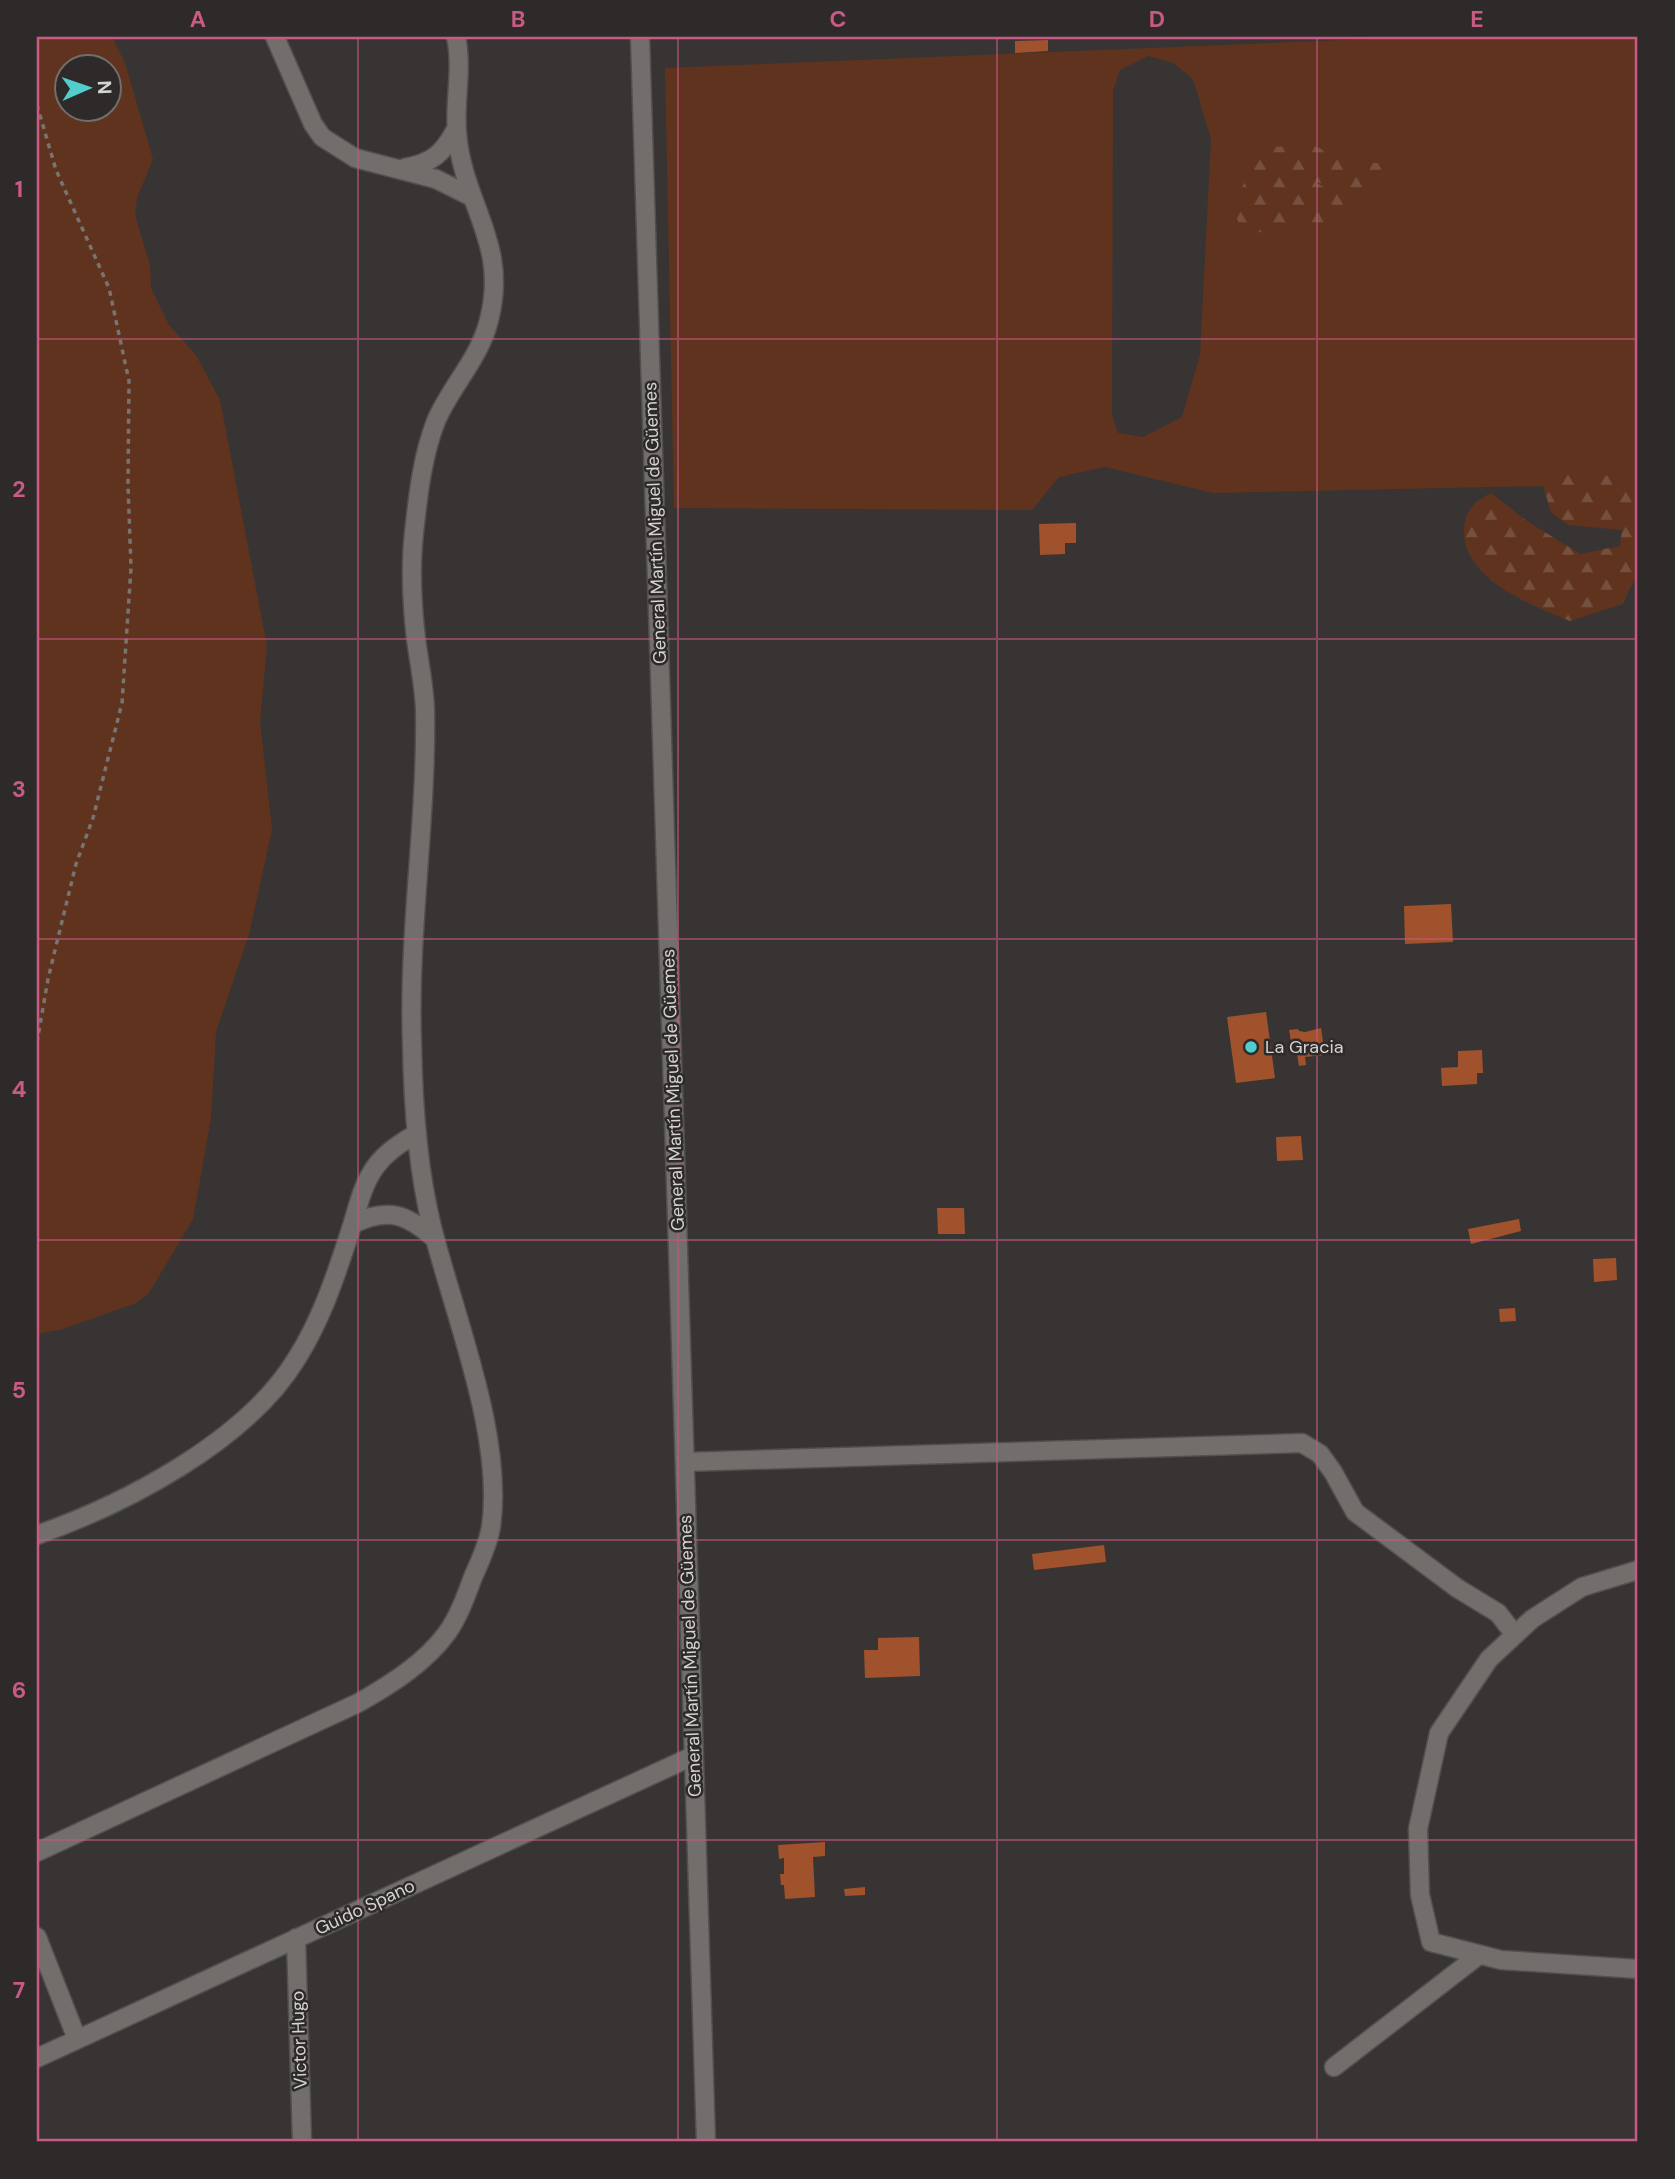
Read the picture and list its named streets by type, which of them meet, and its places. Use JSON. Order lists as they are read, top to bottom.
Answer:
{
  "streets": {
    "street": ["General Martín Miguel de Güemes", "Guido Spano", "Victor Hugo"]
  },
  "crossings": [
    ["General Martín Miguel de Güemes", "Guido Spano"],
    ["Guido Spano", "Victor Hugo"]
  ],
  "places": ["La Gracia"],
  "north": "right",
  "grid": {
    "columns": [
      "A",
      "B",
      "C",
      "D",
      "E"
    ],
    "rows": [
      "1",
      "2",
      "3",
      "4",
      "5",
      "6",
      "7"
    ]
  }
}
